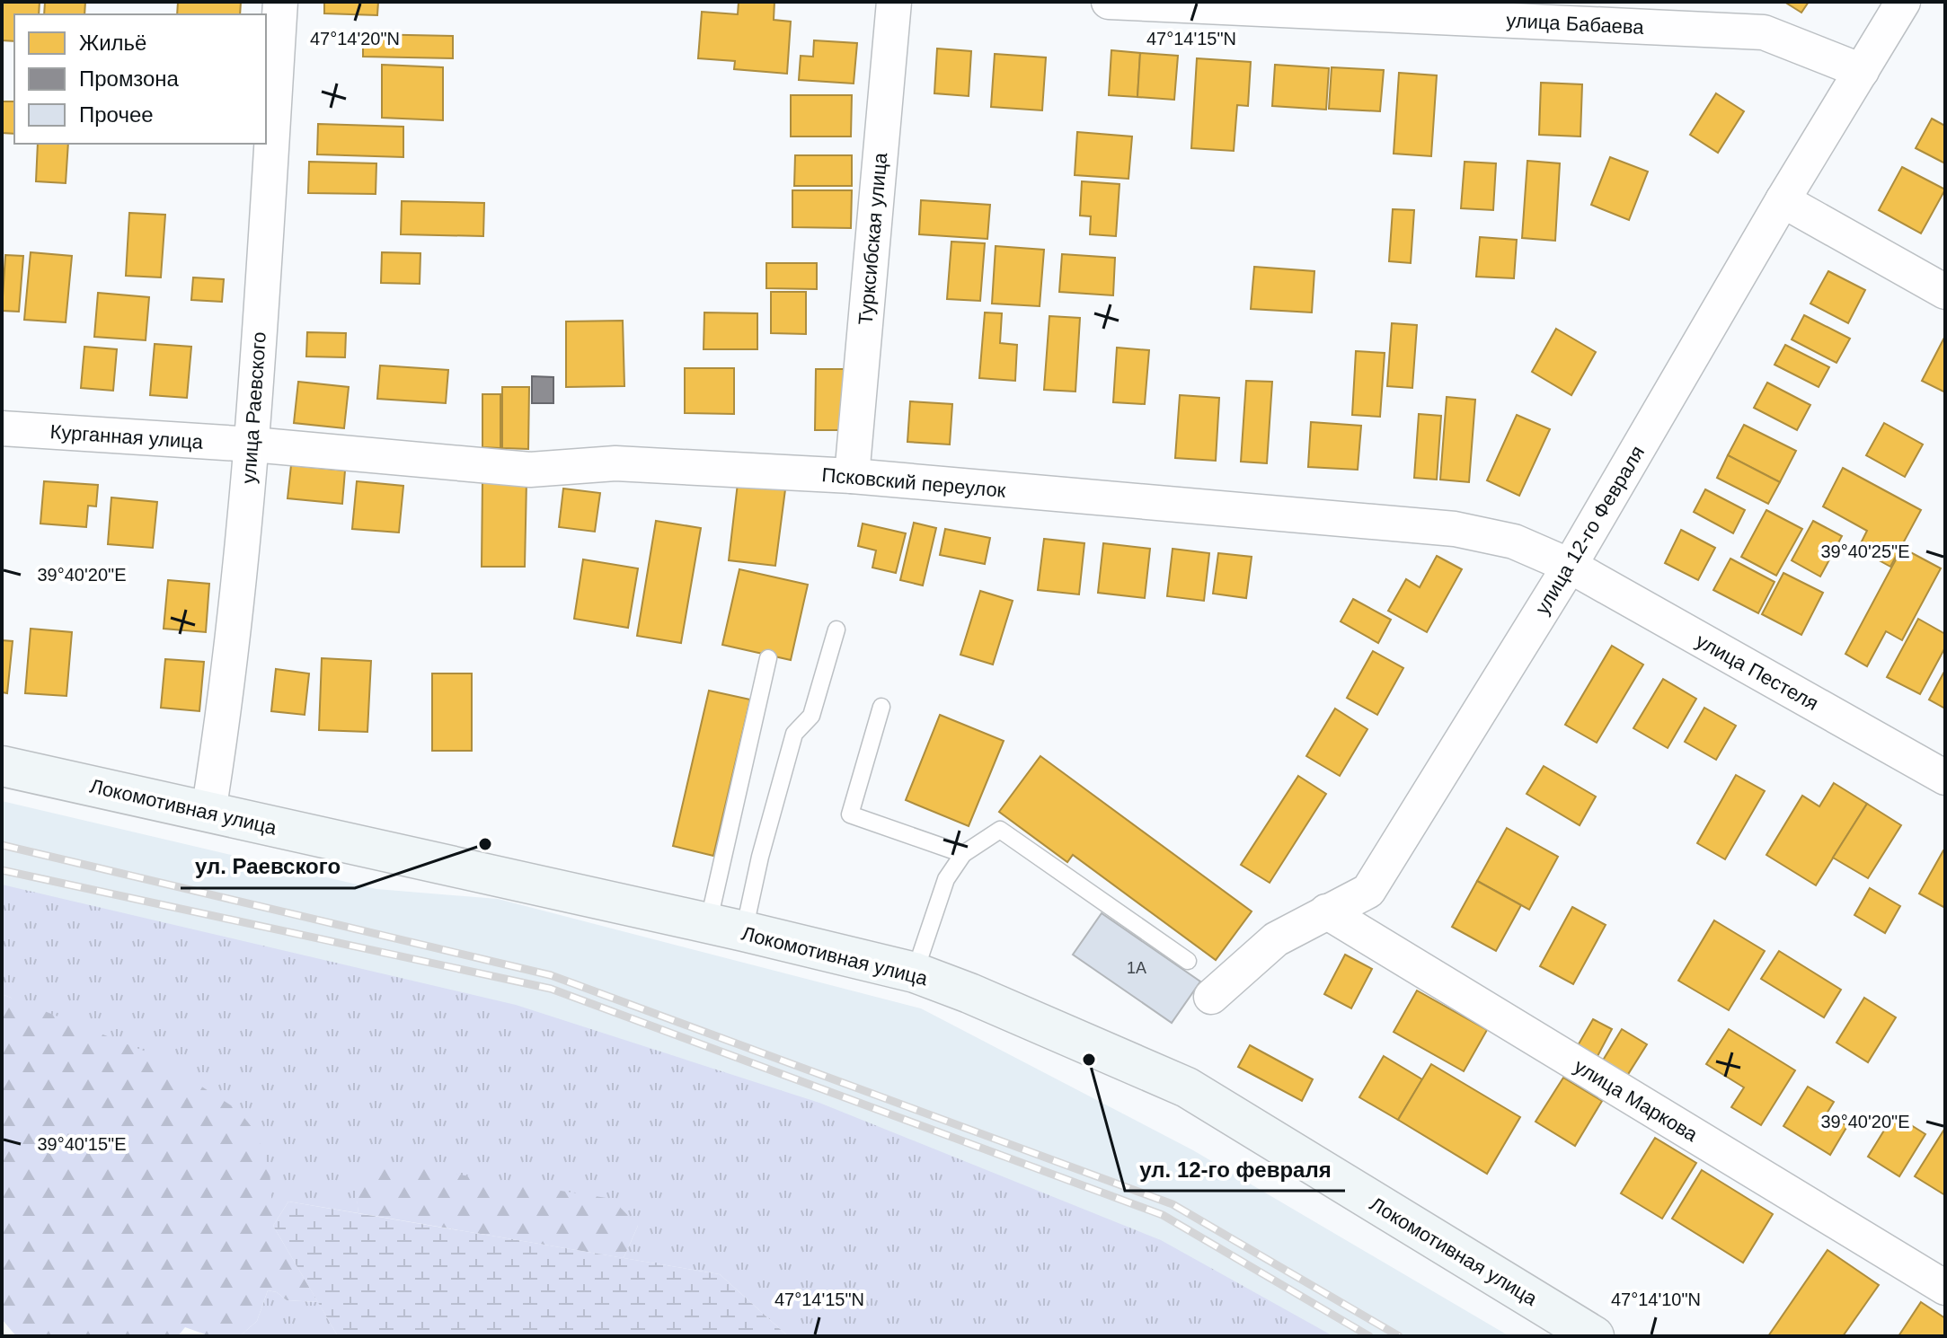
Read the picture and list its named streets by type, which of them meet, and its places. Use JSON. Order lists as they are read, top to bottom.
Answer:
{
  "streets": {
    "street": [
      "улица Бабаева",
      "Турксибская улица",
      "улица Раевского",
      "Курганная улица",
      "Псковский переулок",
      "улица 12-го Февраля",
      "улица Пестеля",
      "Локомотивная улица",
      "улица Маркова"
    ]
  },
  "crossings": [
    ["улица Бабаева", "улица 12-го Февраля"],
    ["Турксибская улица", "Псковский переулок"],
    ["улица Раевского", "Курганная улица"],
    ["улица Раевского", "Псковский переулок"],
    ["улица Раевского", "Локомотивная улица"],
    ["Курганная улица", "Псковский переулок"],
    ["Псковский переулок", "улица 12-го Февраля"],
    ["Псковский переулок", "улица Пестеля"],
    ["улица 12-го Февраля", "улица Пестеля"],
    ["улица 12-го Февраля", "улица Маркова"]
  ],
  "places": ["ул. Раевского", "ул. 12-го февраля"],
  "house_numbers": ["1А"],
  "legend": ["Жильё", "Промзона", "Прочее"],
  "coordinates": [
    "47°14'20\"N",
    "47°14'15\"N",
    "39°40'25\"E",
    "39°40'20\"E",
    "39°40'15\"E",
    "47°14'10\"N"
  ]
}
